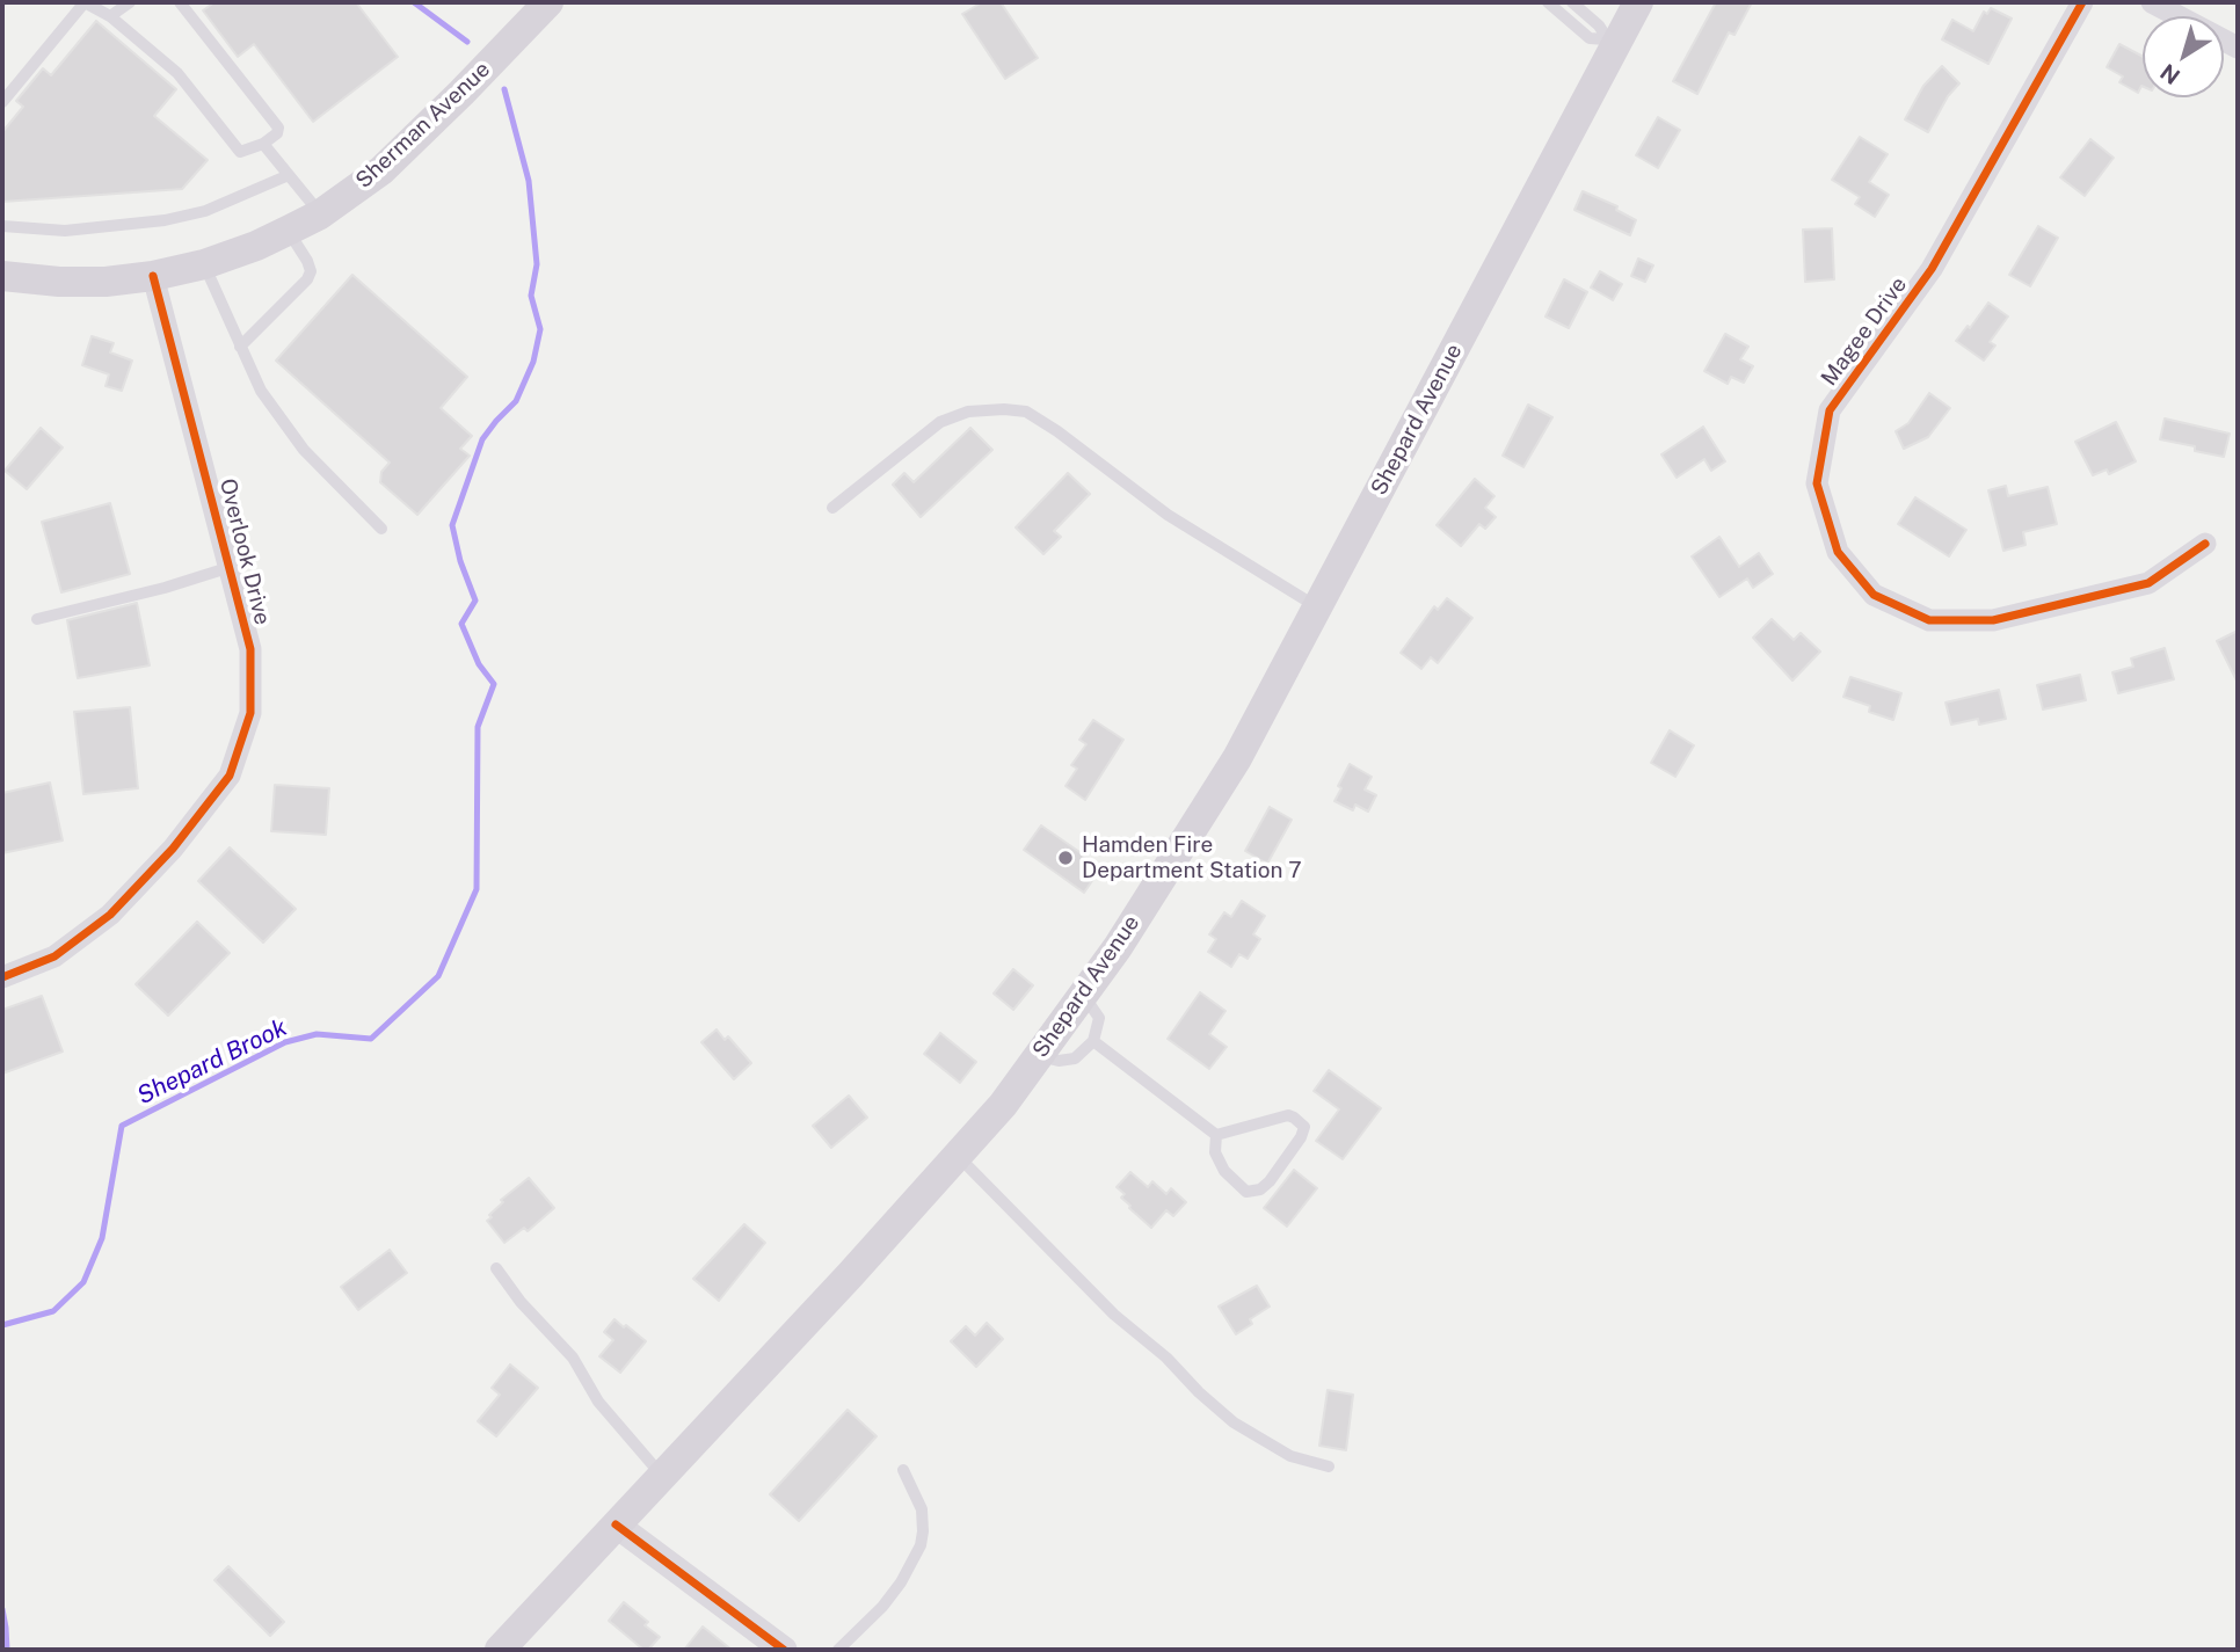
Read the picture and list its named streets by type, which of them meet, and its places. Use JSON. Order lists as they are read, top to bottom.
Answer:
{
  "streets": {
    "main road": ["Sherman Avenue", "Shepard Avenue"],
    "street": ["Magee Drive", "Overlook Drive"]
  },
  "crossings": [
    ["Sherman Avenue", "Overlook Drive"]
  ],
  "water": ["Shepard Brook"],
  "places": ["Hamden Fire Department Station 7"],
  "north": "bottom left"
}
